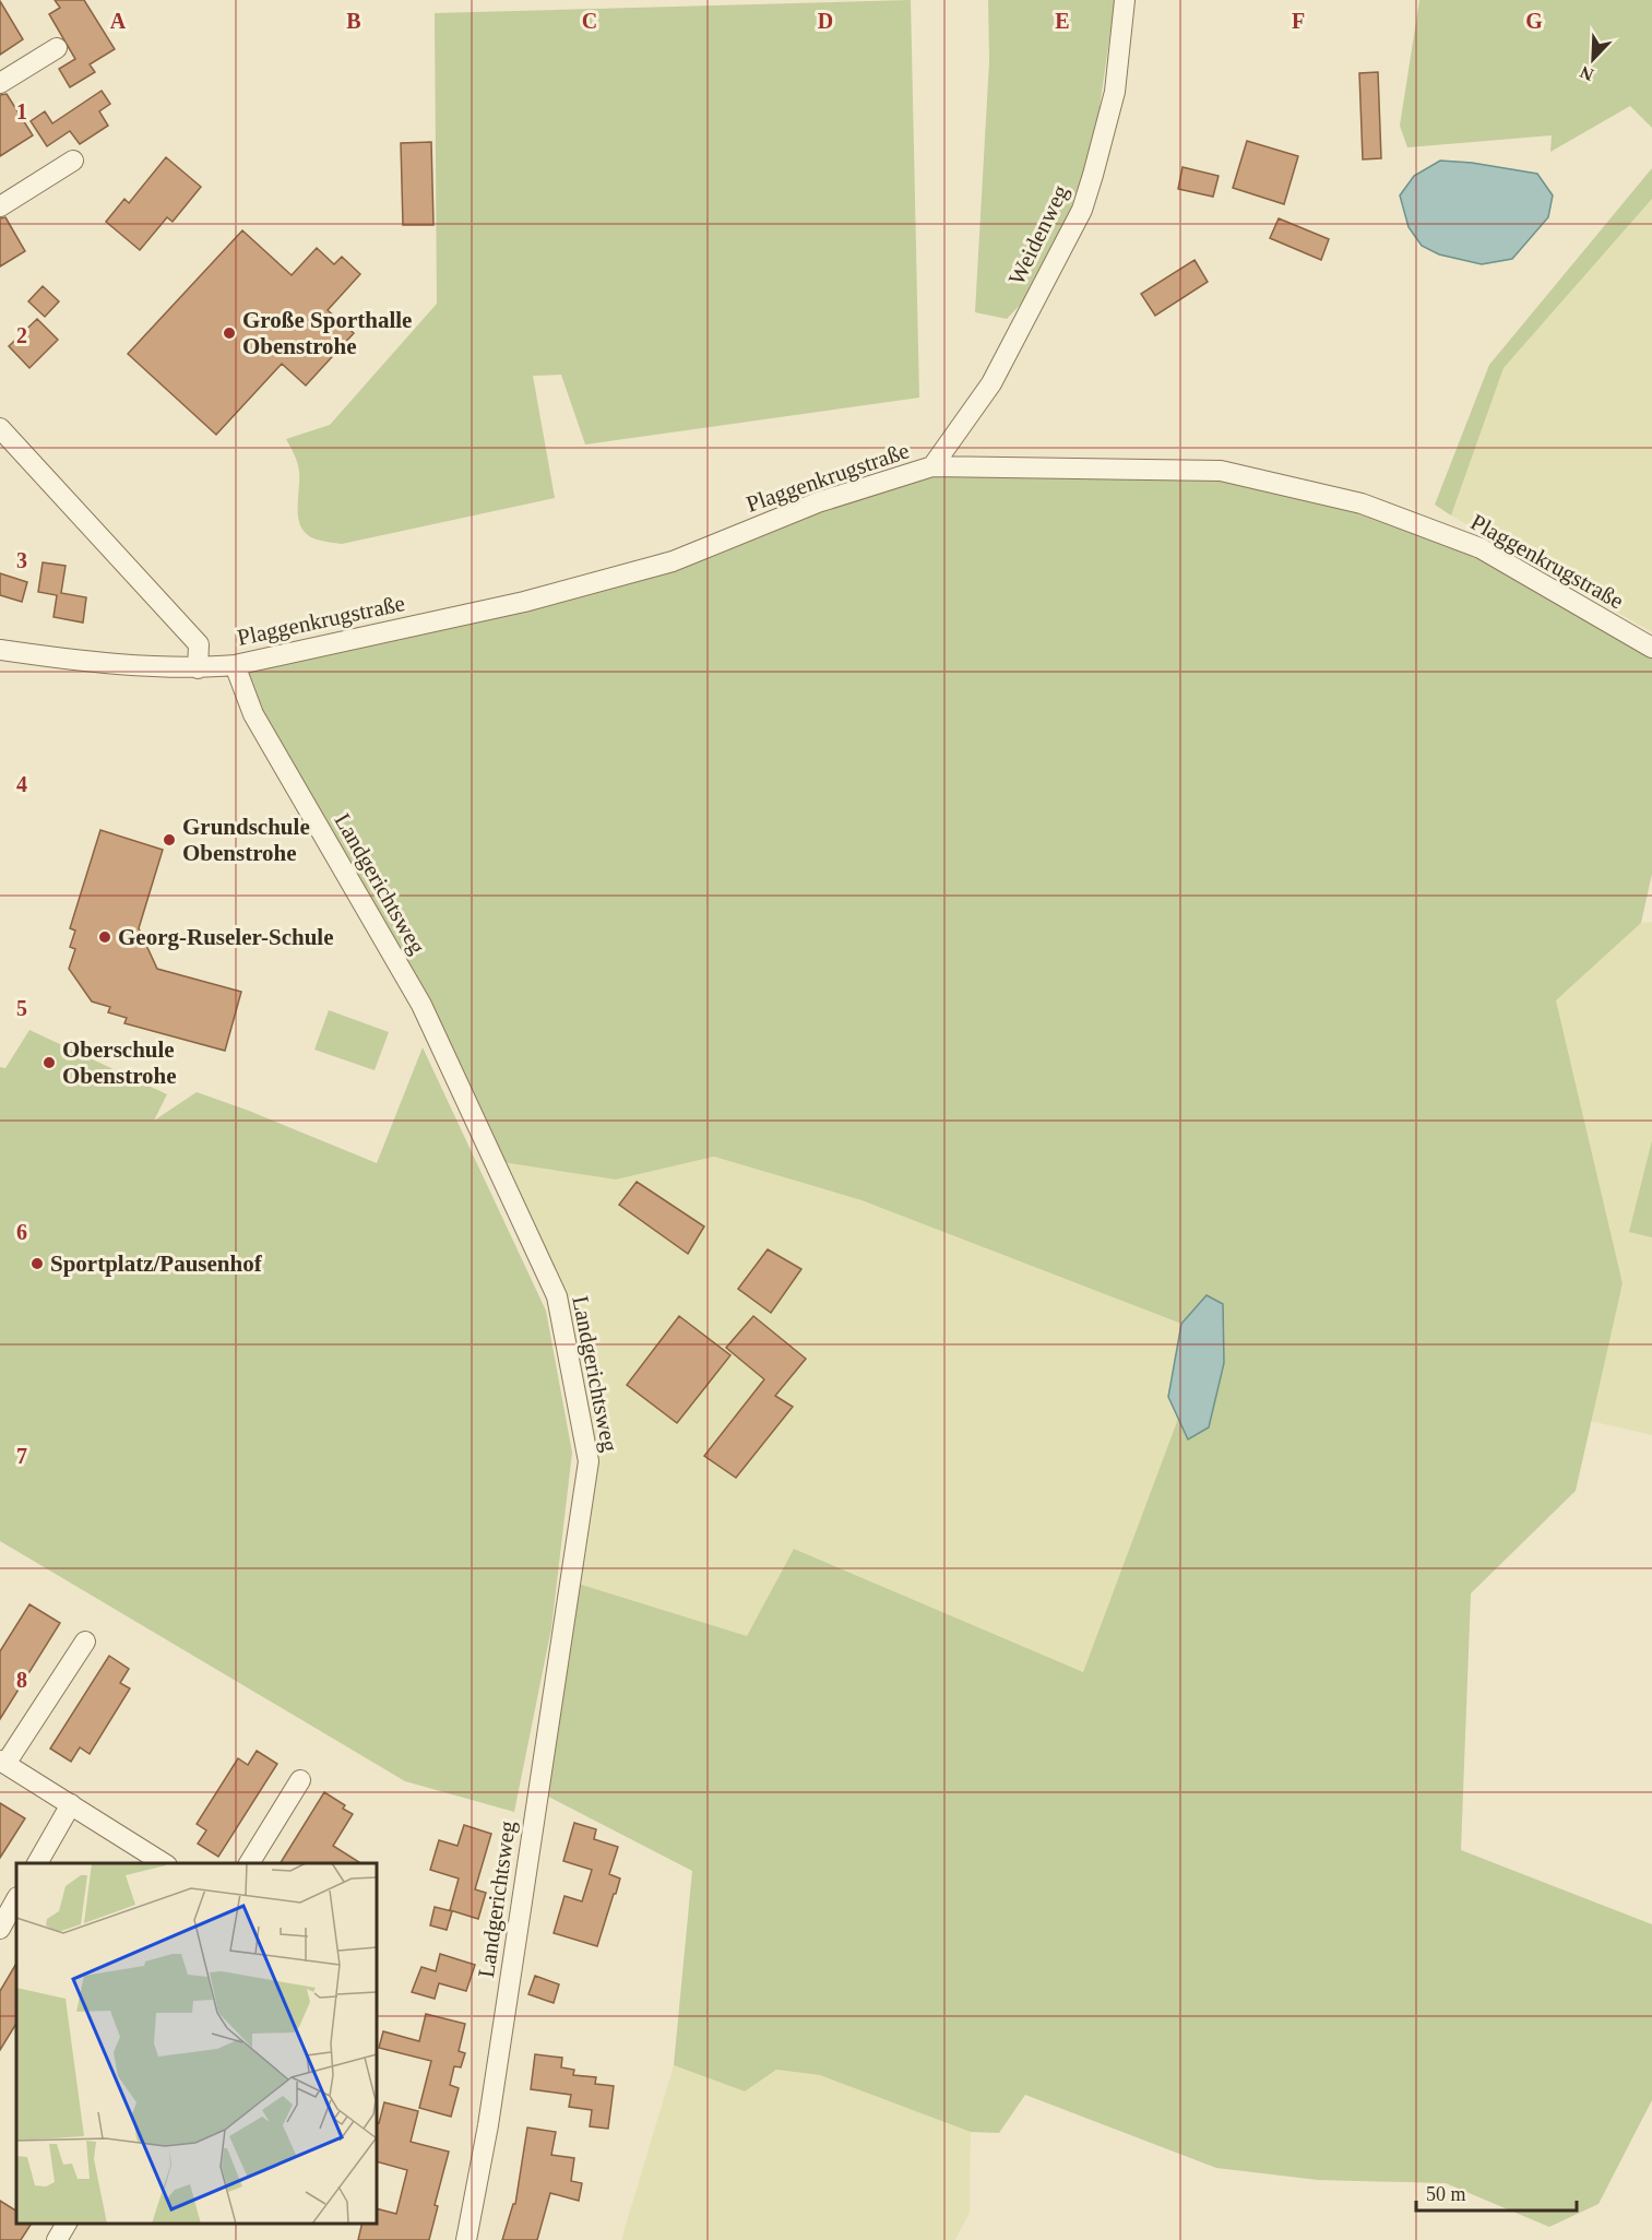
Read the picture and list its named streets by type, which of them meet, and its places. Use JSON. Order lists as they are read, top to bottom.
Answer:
{
  "streets": {
    "street": ["Weidenweg", "Plaggenkrugstraße", "Landgerichtsweg"]
  },
  "crossings": [
    ["Weidenweg", "Plaggenkrugstraße"],
    ["Plaggenkrugstraße", "Landgerichtsweg"]
  ],
  "places": [
    "Große Sporthalle Obenstrohe",
    "Grundschule Obenstrohe",
    "Georg-Ruseler-Schule",
    "Oberschule Obenstrohe",
    "Sportplatz/Pausenhof"
  ],
  "scale_bar": "50 m",
  "north": "bottom left",
  "grid": {
    "columns": [
      "A",
      "B",
      "C",
      "D",
      "E",
      "F",
      "G"
    ],
    "rows": [
      "1",
      "2",
      "3",
      "4",
      "5",
      "6",
      "7",
      "8"
    ]
  }
}
